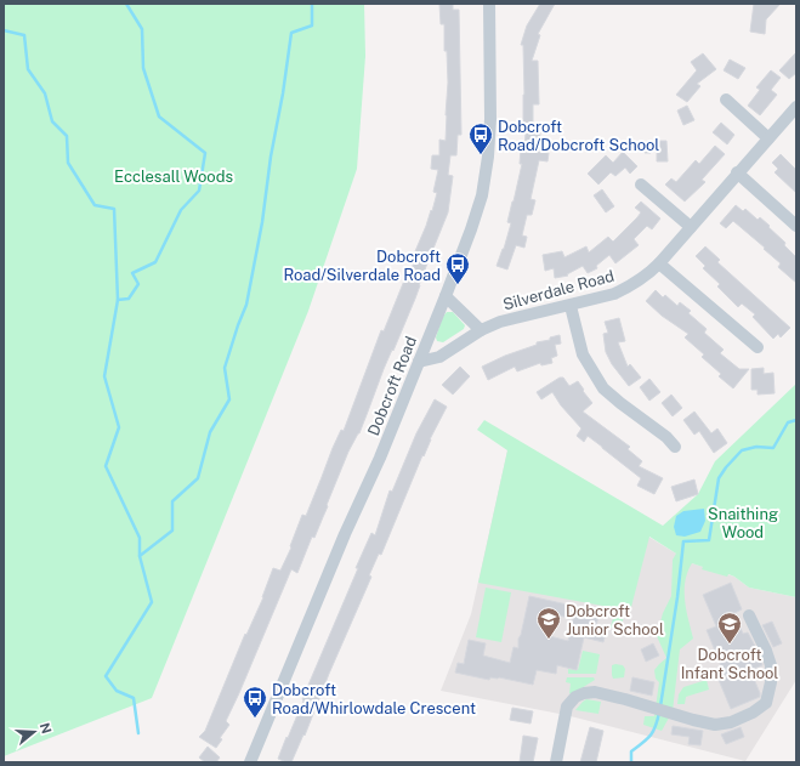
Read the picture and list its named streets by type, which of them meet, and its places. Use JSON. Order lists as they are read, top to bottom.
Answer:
{
  "streets": {
    "street": ["Silverdale Road", "Dobcroft Road"]
  },
  "crossings": [
    ["Silverdale Road", "Dobcroft Road"]
  ],
  "parks": ["Ecclesall Woods", "Snaithing Wood"],
  "places": {
    "bus stop": ["Dobcroft Road/Dobcroft School", "Dobcroft Road/Silverdale Road", "Dobcroft Road/Whirlowdale Crescent"],
    "school or university": ["Dobcroft Junior School", "Dobcroft Infant School"]
  },
  "north": "right"
}
